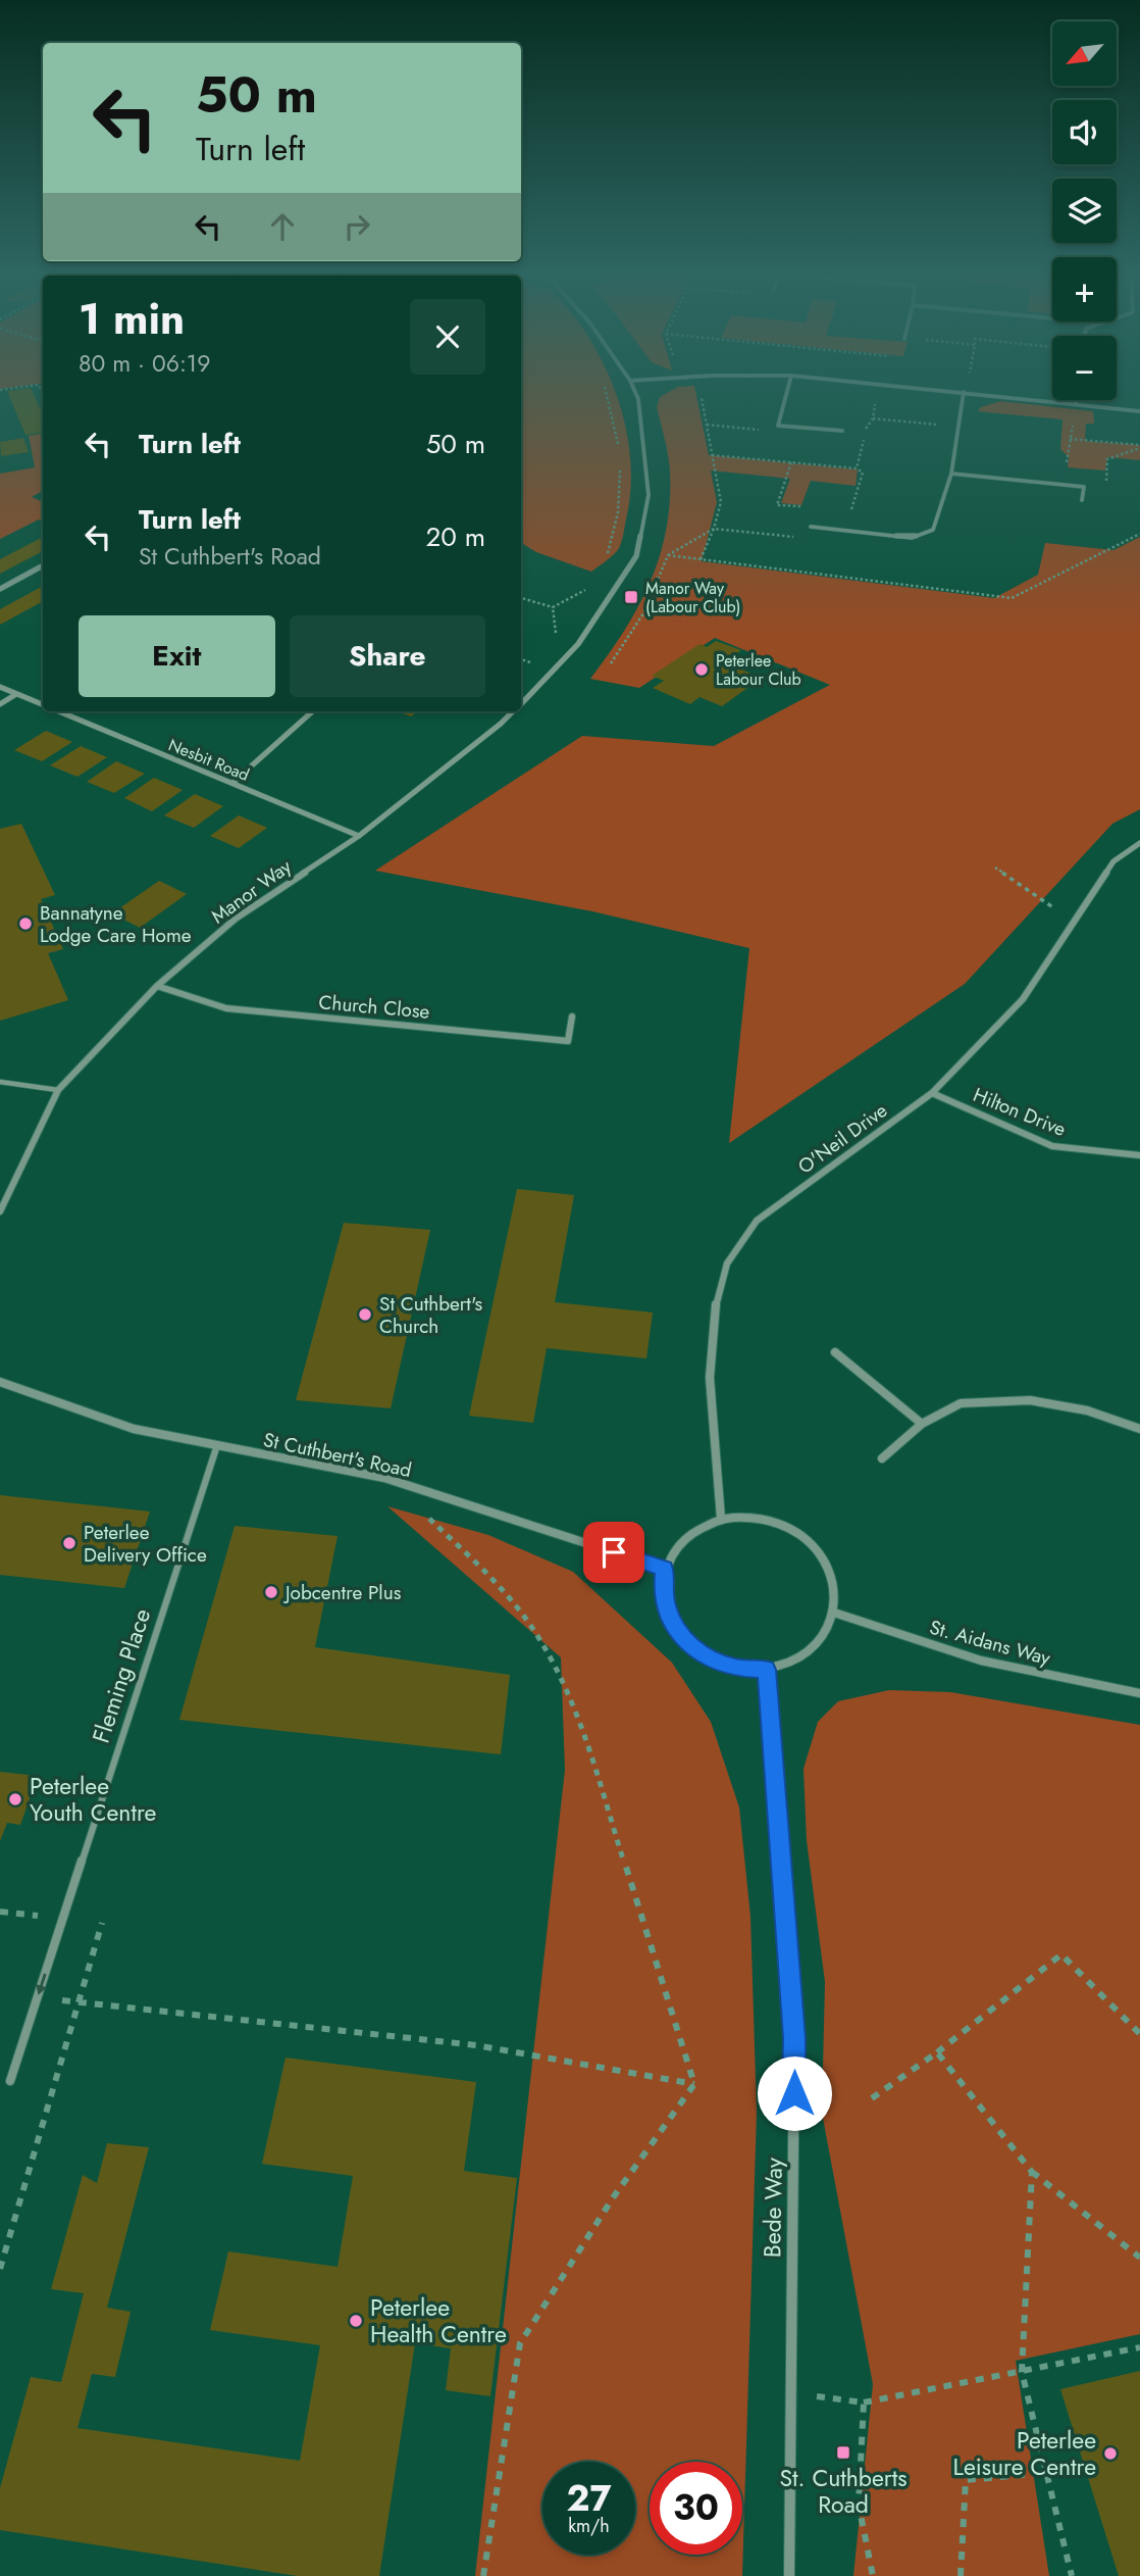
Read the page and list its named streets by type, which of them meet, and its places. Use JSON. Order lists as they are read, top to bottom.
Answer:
{
  "streets": {
    "street": [
      "Nesbit Road",
      "Manor Way",
      "Church Close",
      "Hilton Drive",
      "O'Neil Drive",
      "St Cuthbert's Road",
      "St. Aidans Way",
      "Bede Way"
    ],
    "lane": ["Fleming Place"]
  },
  "crossings": [
    ["Nesbit Road", "Manor Way"],
    ["Manor Way", "Church Close"],
    ["Hilton Drive", "O'Neil Drive"],
    ["O'Neil Drive", "St Cuthbert's Road"],
    ["O'Neil Drive", "St. Aidans Way"],
    ["O'Neil Drive", "Bede Way"],
    ["St Cuthbert's Road", "St. Aidans Way"],
    ["St Cuthbert's Road", "Fleming Place"],
    ["St Cuthbert's Road", "Bede Way"],
    ["St. Aidans Way", "Bede Way"]
  ],
  "places": {
    "transit": ["Manor Way (Labour Club)", "St. Cuthberts Road"],
    "other": [
      "Peterlee Labour Club",
      "Bannatyne Lodge Care Home",
      "St Cuthbert's Church",
      "Peterlee Delivery Office",
      "Jobcentre Plus",
      "Peterlee Youth Centre",
      "Peterlee Health Centre",
      "Peterlee Leisure Centre"
    ]
  },
  "north": "bottom left",
  "page": {
    "map_buttons": ["+", "−"],
    "turn": ["50 m", "Turn left"],
    "heading": ["1 min", "80 m · 06:19"],
    "list": [
      {
        "name": "Turn left",
        "value": "50 m"
      },
      {
        "name": "Turn left",
        "note": "St Cuthbert's Road",
        "value": "20 m"
      }
    ],
    "buttons": ["Exit", "Share"],
    "speed": "27 km/h",
    "limit": "30"
  }
}
